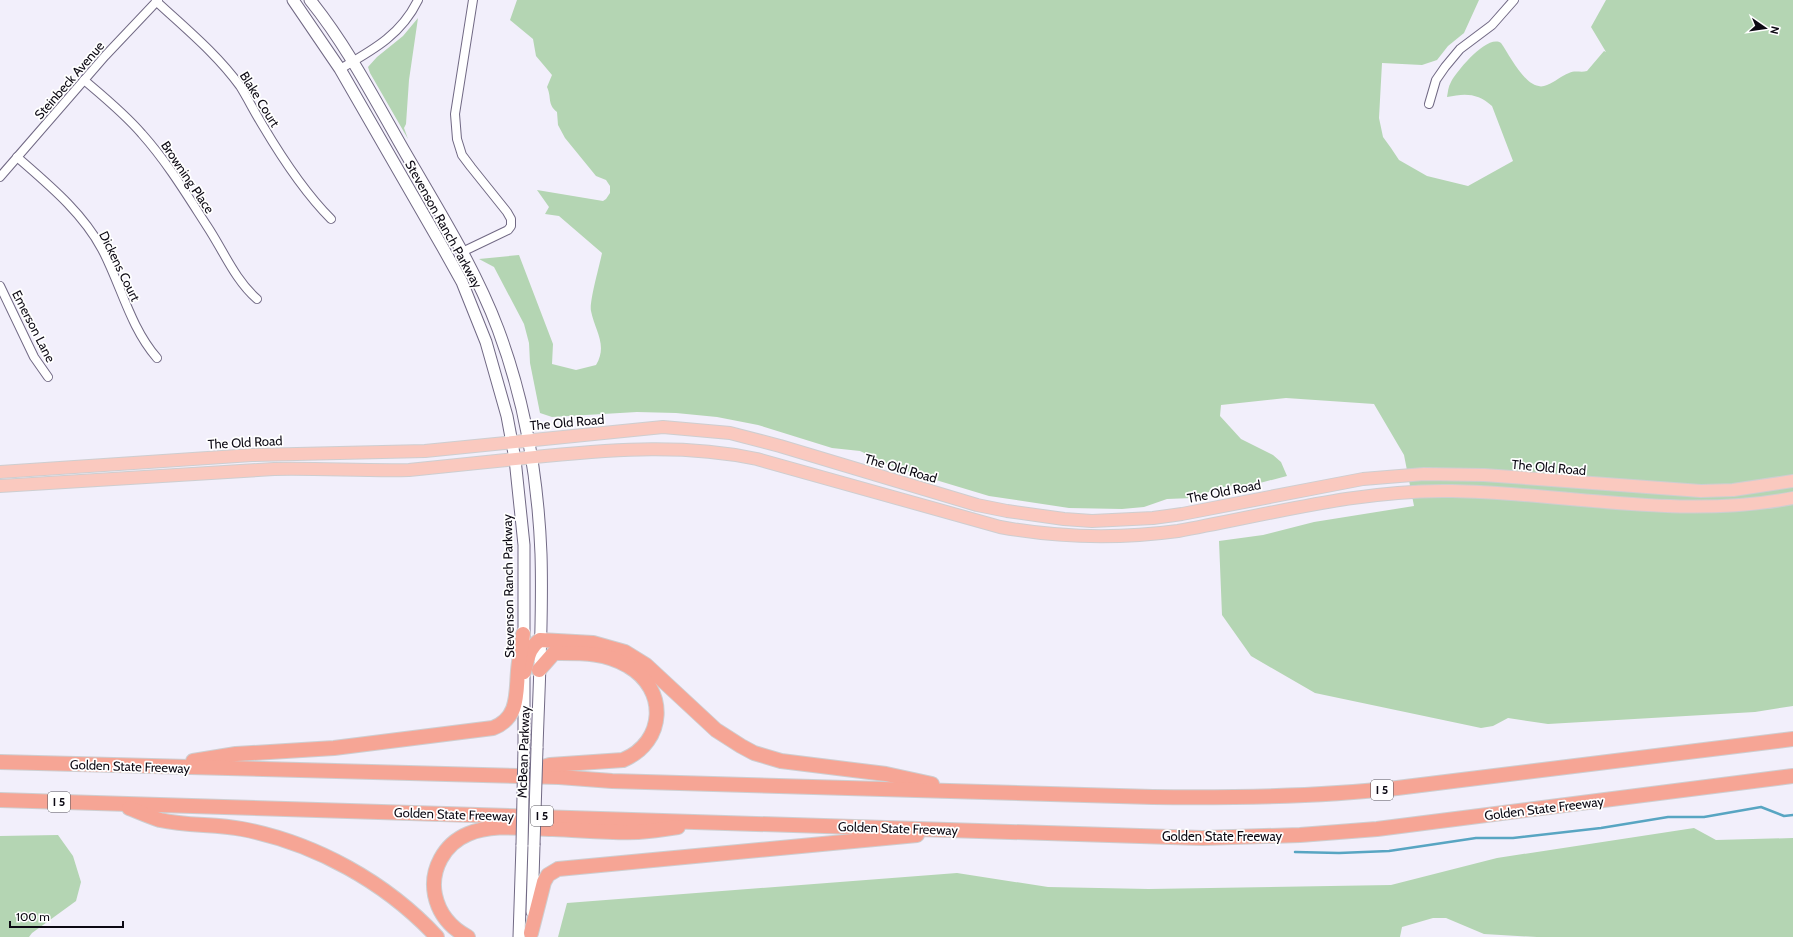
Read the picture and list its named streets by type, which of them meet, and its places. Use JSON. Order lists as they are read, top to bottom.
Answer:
{
  "streets": {
    "highway": ["Golden State Freeway", "I 5"],
    "main road": ["Stevenson Ranch Parkway", "The Old Road", "McBean Parkway"],
    "street": [
      "Steinbeck Avenue",
      "Blake Court",
      "Browning Place",
      "Dickens Court",
      "Emerson Lane"
    ]
  },
  "crossings": [
    ["Steinbeck Avenue", "Blake Court"],
    ["Steinbeck Avenue", "Browning Place"],
    ["Steinbeck Avenue", "Dickens Court"],
    ["Stevenson Ranch Parkway", "The Old Road"],
    ["Stevenson Ranch Parkway", "McBean Parkway"]
  ],
  "scale_bar": "100 m",
  "north": "right"
}
